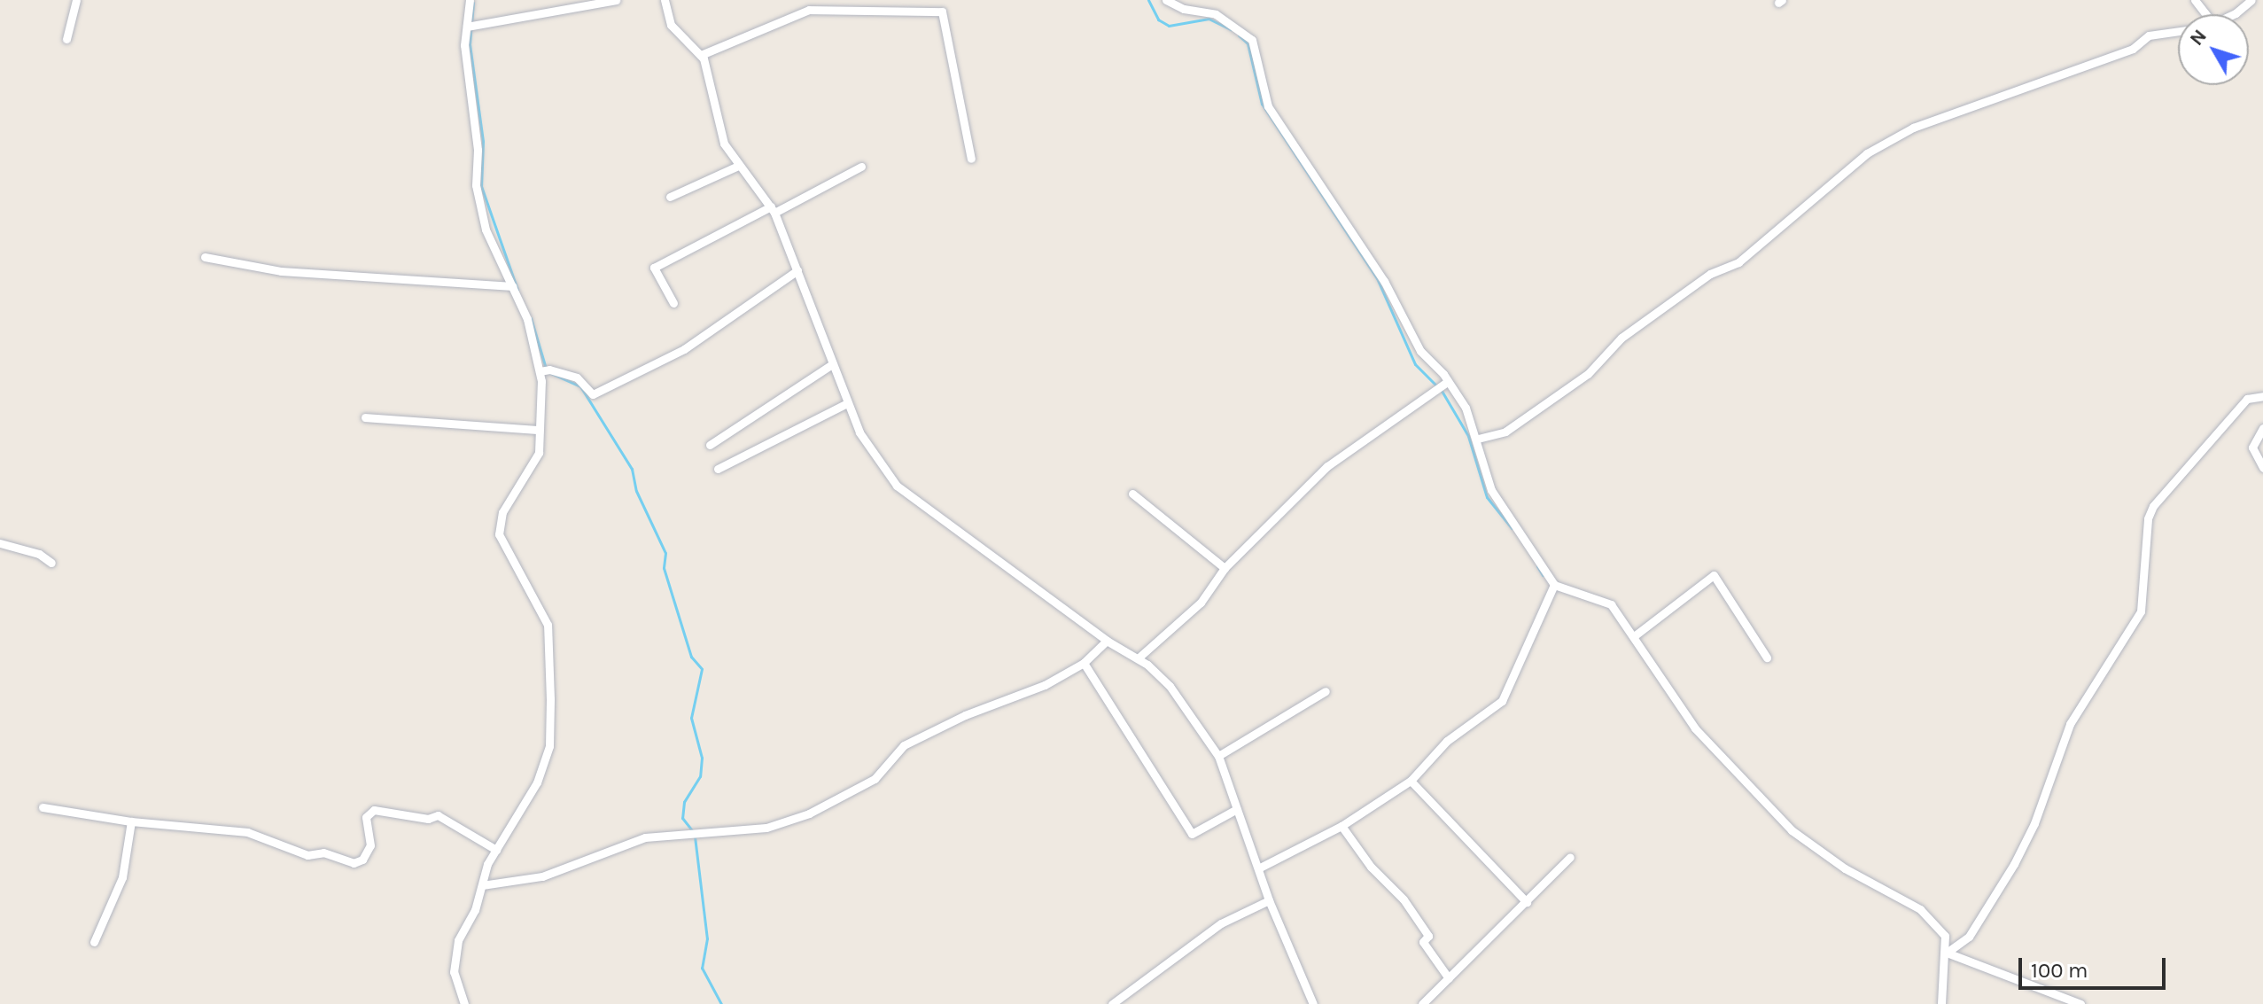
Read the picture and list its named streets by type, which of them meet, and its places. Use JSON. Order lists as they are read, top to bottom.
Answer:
{
  "scale_bar": "100 m",
  "north": "top left"
}
